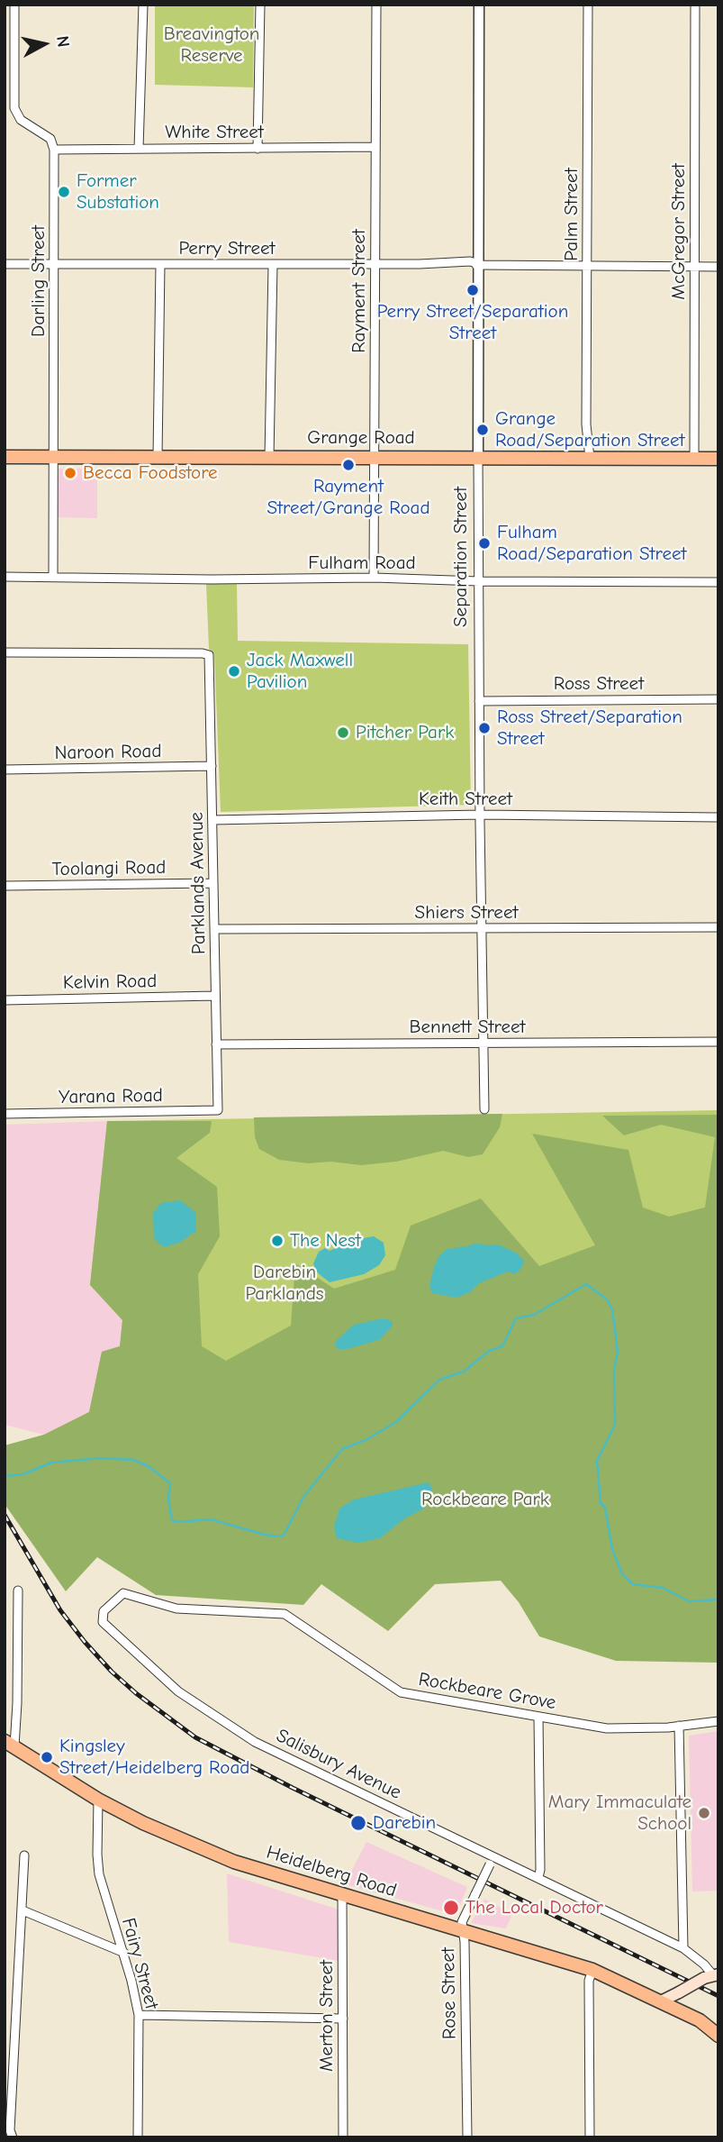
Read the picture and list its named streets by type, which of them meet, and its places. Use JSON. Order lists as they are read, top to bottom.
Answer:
{
  "streets": {
    "main road": ["Grange Road", "Heidelberg Road"],
    "street": [
      "White Street",
      "Palm Street",
      "McGregor Street",
      "Perry Street",
      "Darling Street",
      "Rayment Street",
      "Separation Street",
      "Fulham Road",
      "Ross Street",
      "Naroon Road",
      "Keith Street",
      "Toolangi Road",
      "Parklands Avenue",
      "Shiers Street",
      "Kelvin Road",
      "Bennett Street",
      "Yarana Road",
      "Rockbeare Grove",
      "Salisbury Avenue",
      "Fairy Street",
      "Rose Street",
      "Merton Street"
    ]
  },
  "crossings": [
    ["White Street", "Darling Street"],
    ["White Street", "Rayment Street"],
    ["Palm Street", "Perry Street"],
    ["Palm Street", "Grange Road"],
    ["McGregor Street", "Perry Street"],
    ["McGregor Street", "Grange Road"],
    ["Perry Street", "Darling Street"],
    ["Perry Street", "Rayment Street"],
    ["Perry Street", "Separation Street"],
    ["Darling Street", "Grange Road"],
    ["Darling Street", "Fulham Road"],
    ["Rayment Street", "Grange Road"],
    ["Rayment Street", "Fulham Road"],
    ["Grange Road", "Separation Street"],
    ["Separation Street", "Fulham Road"],
    ["Separation Street", "Ross Street"],
    ["Separation Street", "Keith Street"],
    ["Separation Street", "Shiers Street"],
    ["Separation Street", "Bennett Street"],
    ["Naroon Road", "Parklands Avenue"],
    ["Keith Street", "Parklands Avenue"],
    ["Toolangi Road", "Parklands Avenue"],
    ["Parklands Avenue", "Shiers Street"],
    ["Parklands Avenue", "Kelvin Road"],
    ["Parklands Avenue", "Bennett Street"],
    ["Parklands Avenue", "Yarana Road"],
    ["Rockbeare Grove", "Salisbury Avenue"],
    ["Salisbury Avenue", "Rose Street"],
    ["Heidelberg Road", "Fairy Street"],
    ["Heidelberg Road", "Rose Street"],
    ["Heidelberg Road", "Merton Street"]
  ],
  "parks": ["Breavington Reserve", "Darebin Parklands", "Rockbeare Park"],
  "places": [
    "Former Substation",
    "Perry Street/Separation Street",
    "Grange Road/Separation Street",
    "Rayment Street/Grange Road",
    "Becca Foodstore",
    "Fulham Road/Separation Street",
    "Jack Maxwell Pavilion",
    "Ross Street/Separation Street",
    "Pitcher Park",
    "The Nest",
    "Kingsley Street/Heidelberg Road",
    "Mary Immaculate School",
    "Darebin",
    "The Local Doctor"
  ],
  "north": "right"
}
